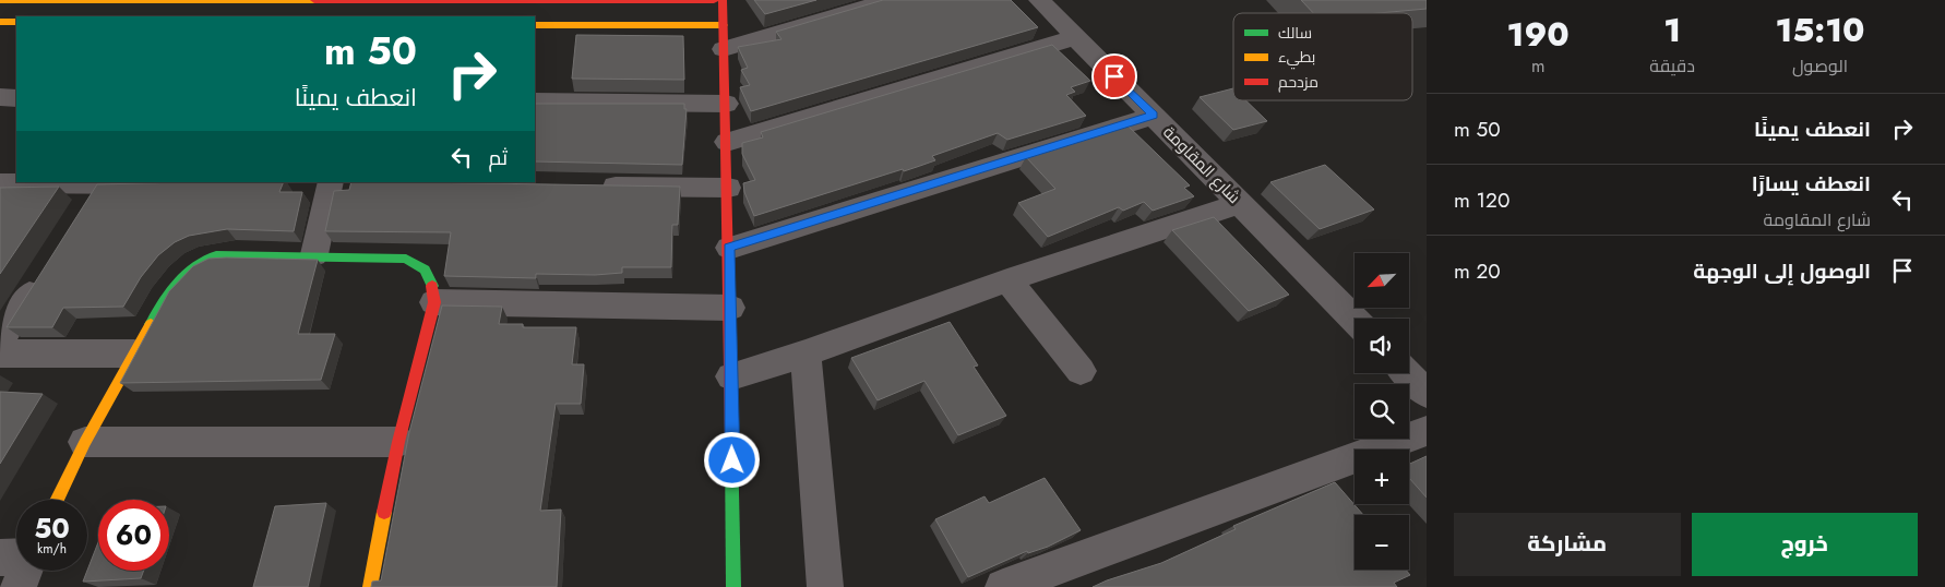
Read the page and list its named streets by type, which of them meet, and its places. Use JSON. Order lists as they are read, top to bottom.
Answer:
{
  "streets": {
    "street": ["شارع المقاومة"]
  },
  "legend": ["سالك", "بطيء", "مزدحم"],
  "north": "bottom left",
  "page": {
    "eta": [
      "15:10",
      "الوصول",
      "1",
      "دقيقة",
      "190",
      "m"
    ],
    "turn": ["50 m", "انعطف يمينًا"],
    "list": [
      {
        "name": "انعطف يمينًا",
        "value": "50 m"
      },
      {
        "name": "انعطف يسارًا",
        "note": "شارع المقاومة",
        "value": "120 m"
      },
      {
        "name": "الوصول إلى الوجهة",
        "value": "20 m"
      }
    ],
    "then": "ثم",
    "map_buttons": ["+", "−"],
    "speed": "50 km/h",
    "limit": "60",
    "buttons": ["خروج", "مشاركة"]
  }
}
